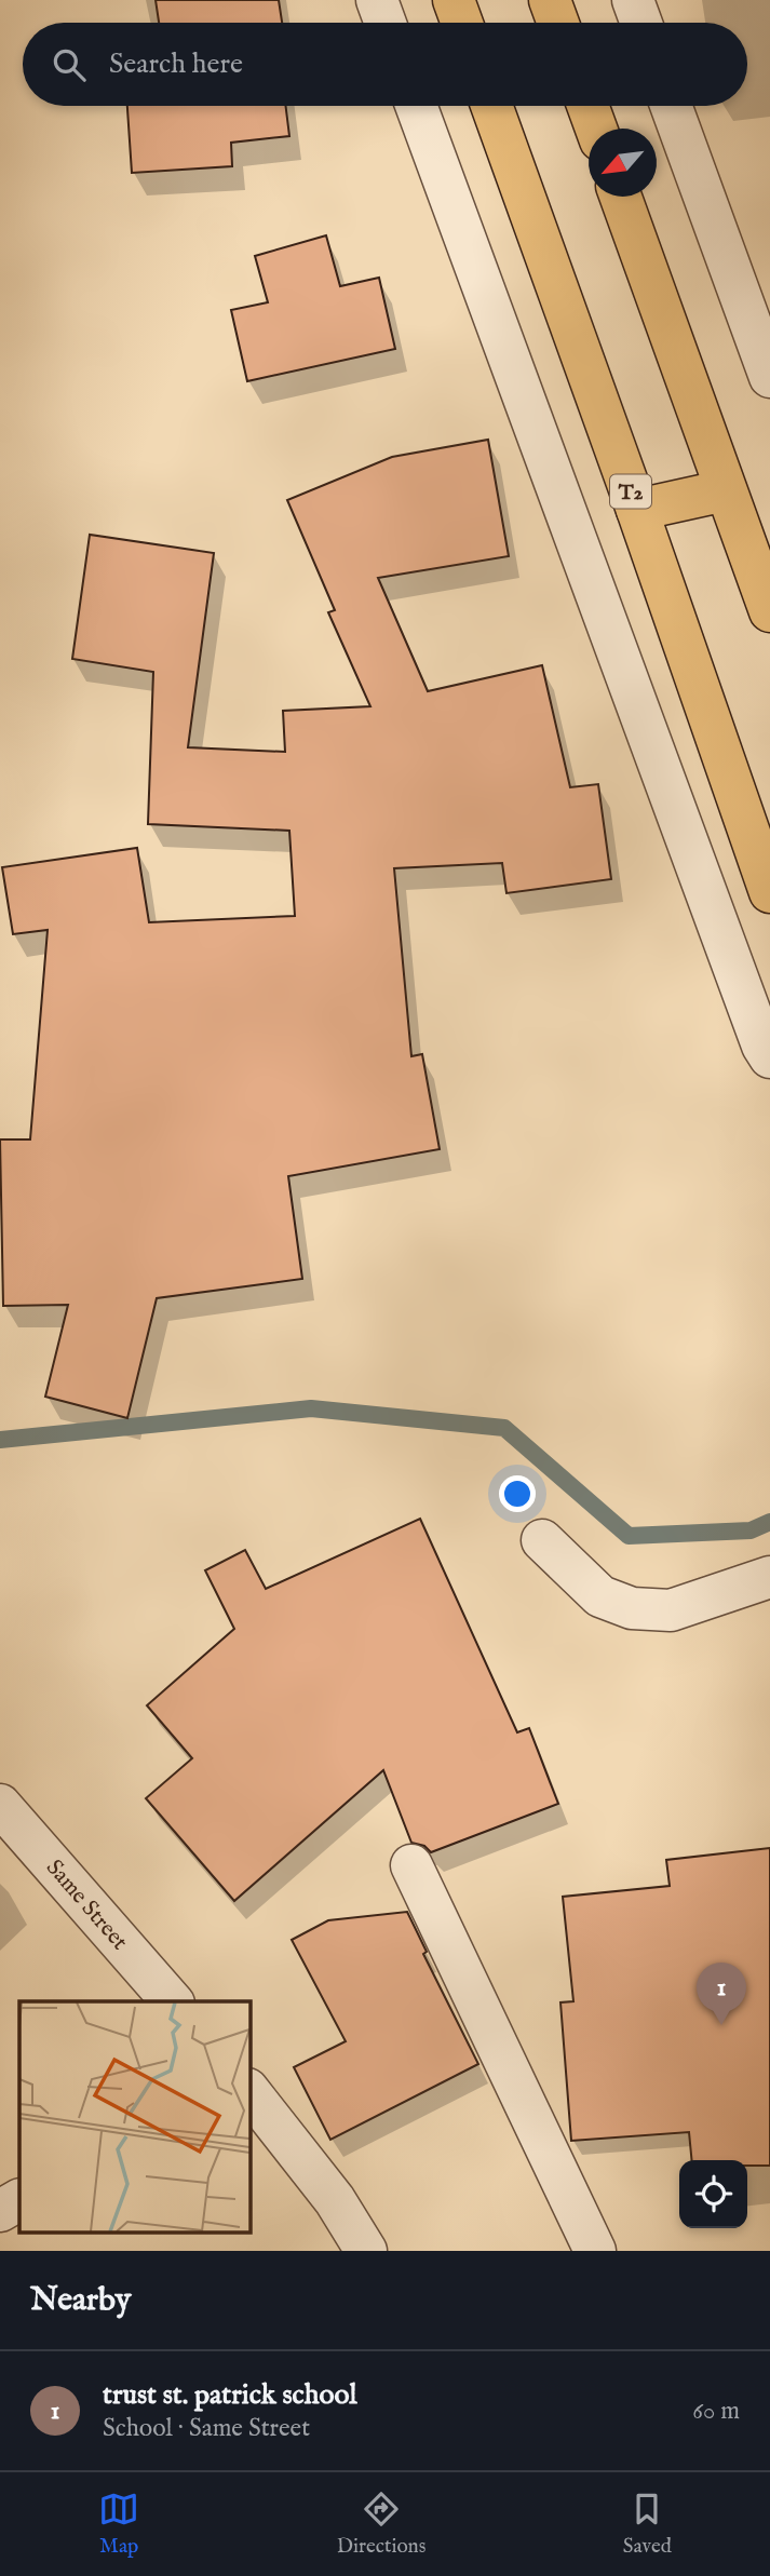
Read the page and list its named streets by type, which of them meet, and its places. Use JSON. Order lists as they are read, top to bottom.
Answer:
{
  "streets": {
    "highway": ["T2"],
    "street": ["Same Street"]
  },
  "north": "bottom left",
  "page": {
    "search": "Search here",
    "pins": "1",
    "heading": "Nearby",
    "list": [
      {
        "mark": "1",
        "name": "trust st. patrick school",
        "note": "School · Same Street",
        "value": "60 m"
      }
    ],
    "nav": ["Map", "Directions", "Saved"]
  }
}
